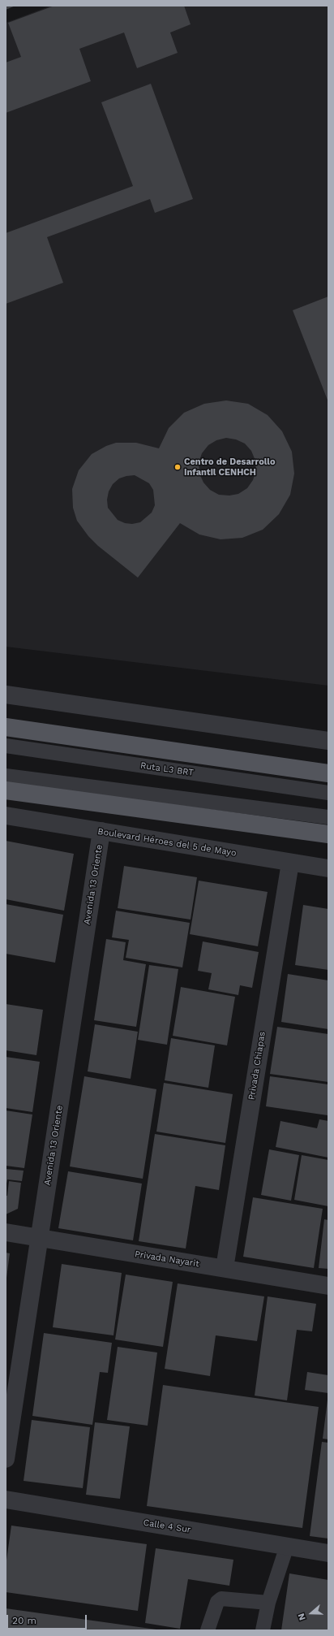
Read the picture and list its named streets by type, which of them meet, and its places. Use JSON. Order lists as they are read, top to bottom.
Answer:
{
  "streets": {
    "street": [
      "Boulevard Héroes del 5 de Mayo",
      "Avenida 13 Oriente",
      "Privada Chiapas",
      "Privada Nayarit",
      "Calle 4 Sur"
    ],
    "lane": ["Ruta L3 BRT"]
  },
  "crossings": [
    ["Boulevard Héroes del 5 de Mayo", "Avenida 13 Oriente"],
    ["Boulevard Héroes del 5 de Mayo", "Privada Chiapas"],
    ["Avenida 13 Oriente", "Privada Nayarit"],
    ["Privada Chiapas", "Privada Nayarit"]
  ],
  "places": ["Centro de Desarrollo Infantil CENHCH"],
  "scale_bar": "20 m",
  "north": "left"
}
